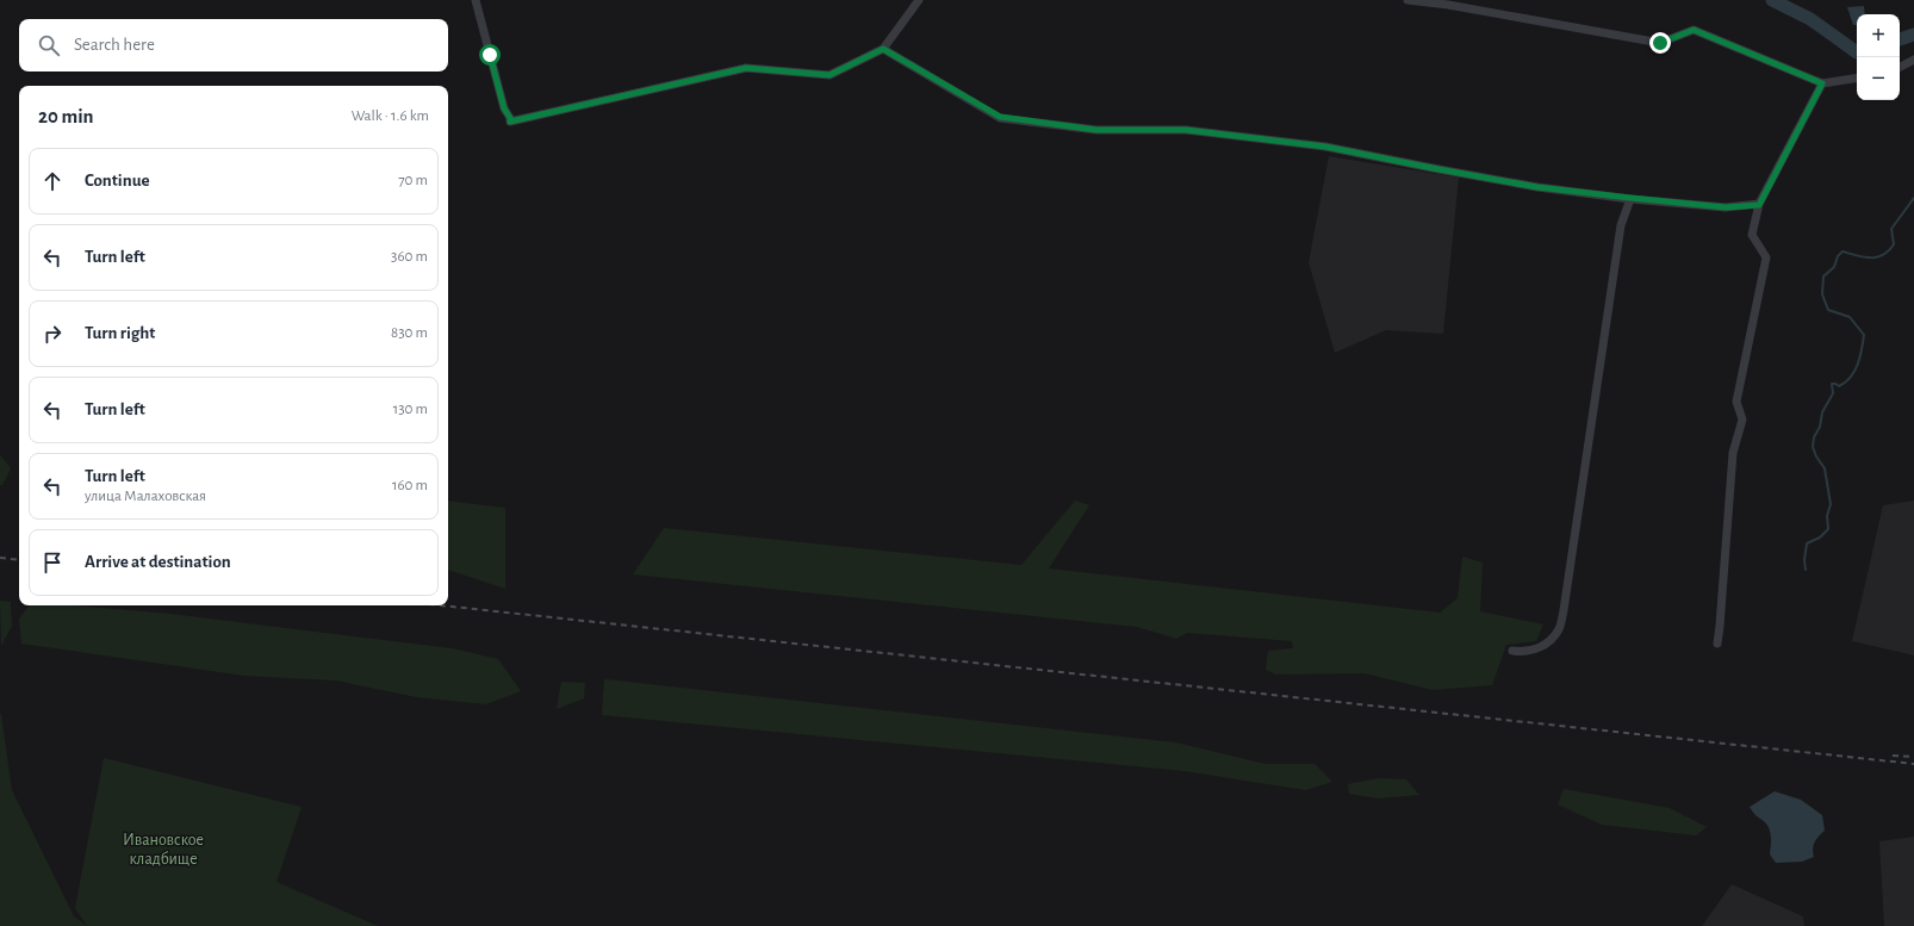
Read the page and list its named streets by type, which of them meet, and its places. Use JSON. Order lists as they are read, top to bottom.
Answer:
{
  "parks": ["Ивановское кладбище"],
  "page": {
    "map_buttons": ["+", "−"],
    "search": "Search here",
    "heading": ["20 min", "Walk · 1.6 km"],
    "list": [
      ["Continue", "70 m"],
      ["Turn left", "360 m"],
      ["Turn right", "830 m"],
      ["Turn left", "130 m"],
      ["Turn left", "улица Малаховская", "160 m"],
      "Arrive at destination"
    ]
  }
}
